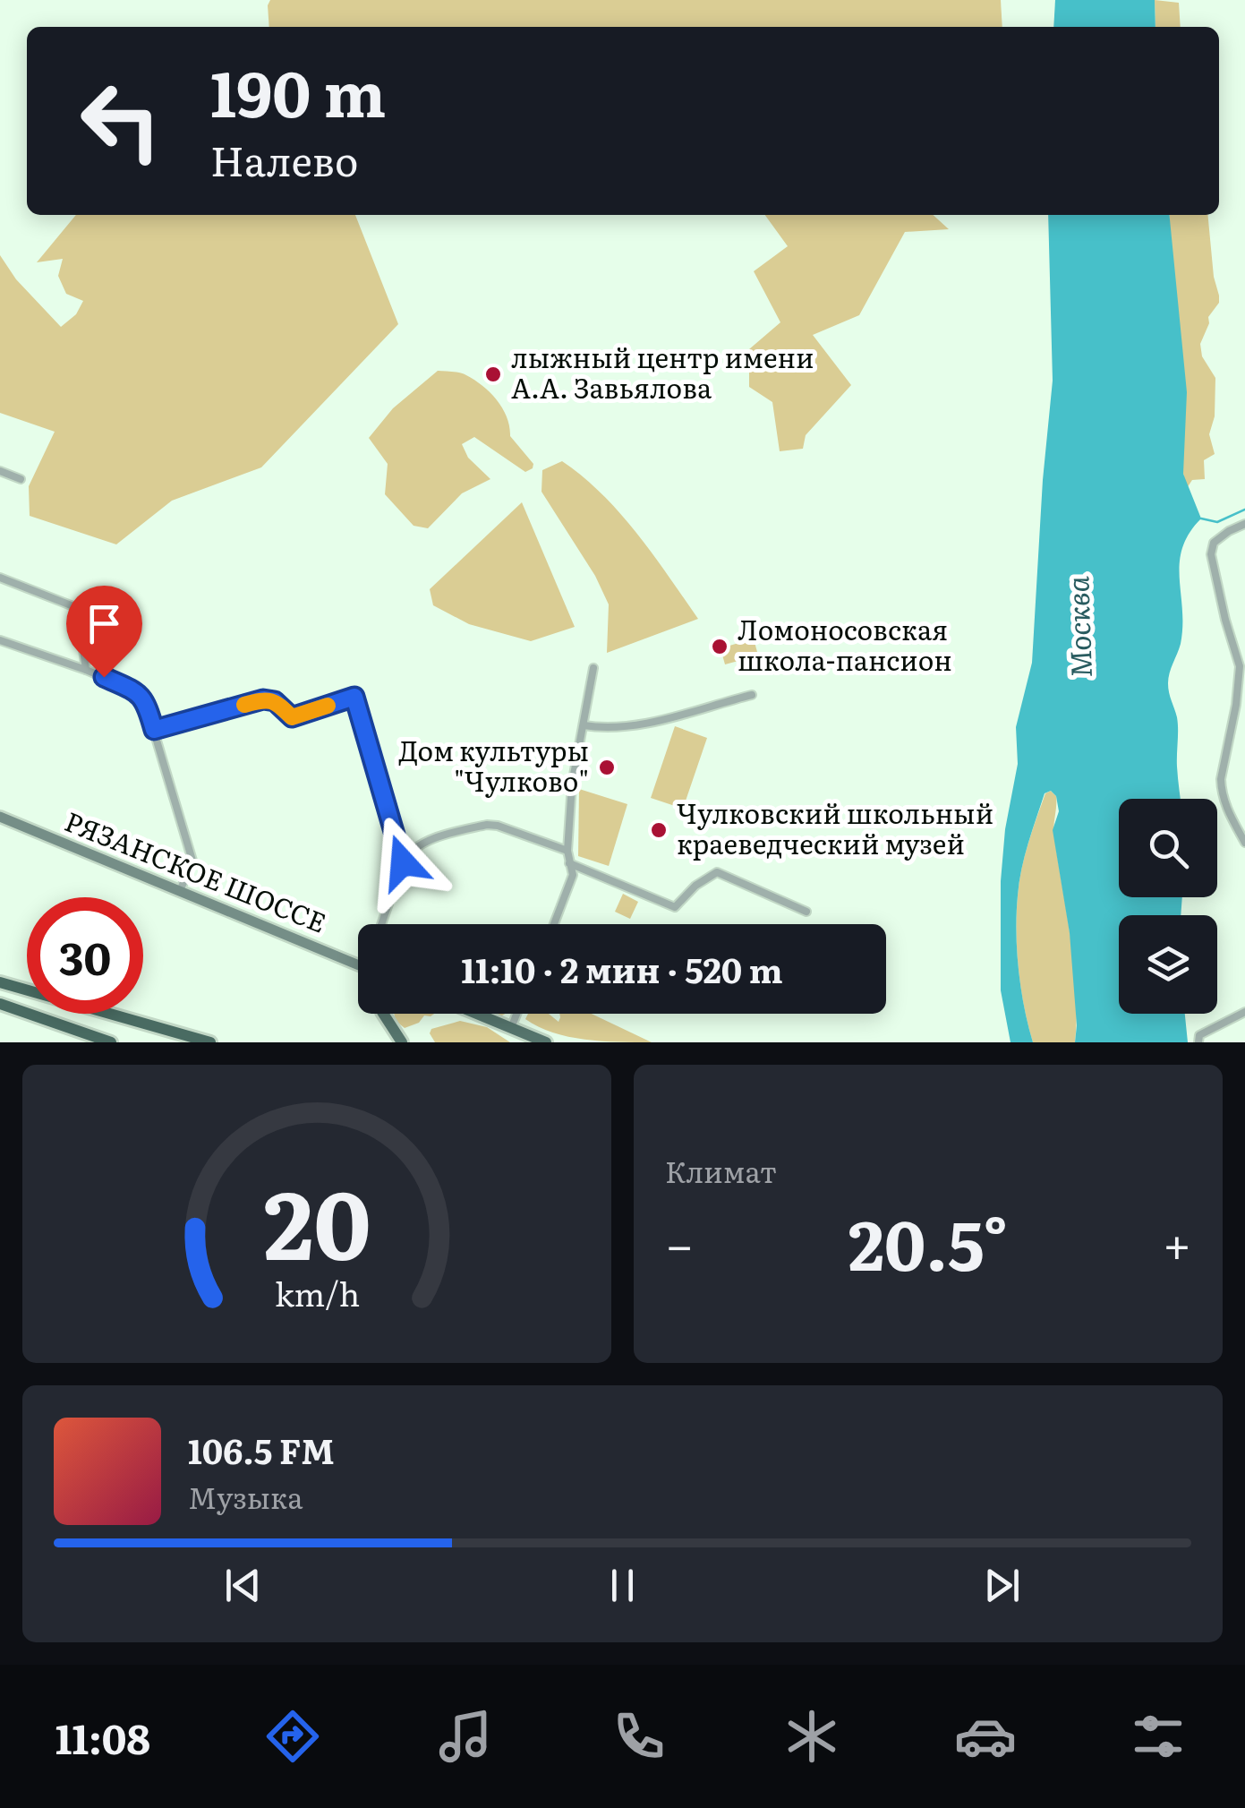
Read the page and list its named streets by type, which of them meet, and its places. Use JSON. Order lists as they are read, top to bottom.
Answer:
{
  "streets": {
    "main road": ["РЯЗАНСКОЕ ШОССЕ"]
  },
  "water": ["Москва"],
  "places": [
    "лыжный центр имени А.А. Завьялова",
    "Ломоносовская школа-пансион",
    "Дом культуры \"Чулково\"",
    "Чулковский школьный краеведческий музей"
  ],
  "page": {
    "turn": ["190 m", "Налево"],
    "limit": "30",
    "trip": "11:10 · 2 мин · 520 m",
    "tile": "Климат",
    "heat": ["−", "20.5°", "+"],
    "song": ["106.5 FM", "Музыка"],
    "tabs": "11:08",
    "gauge": ["20", "km/h"]
  }
}
